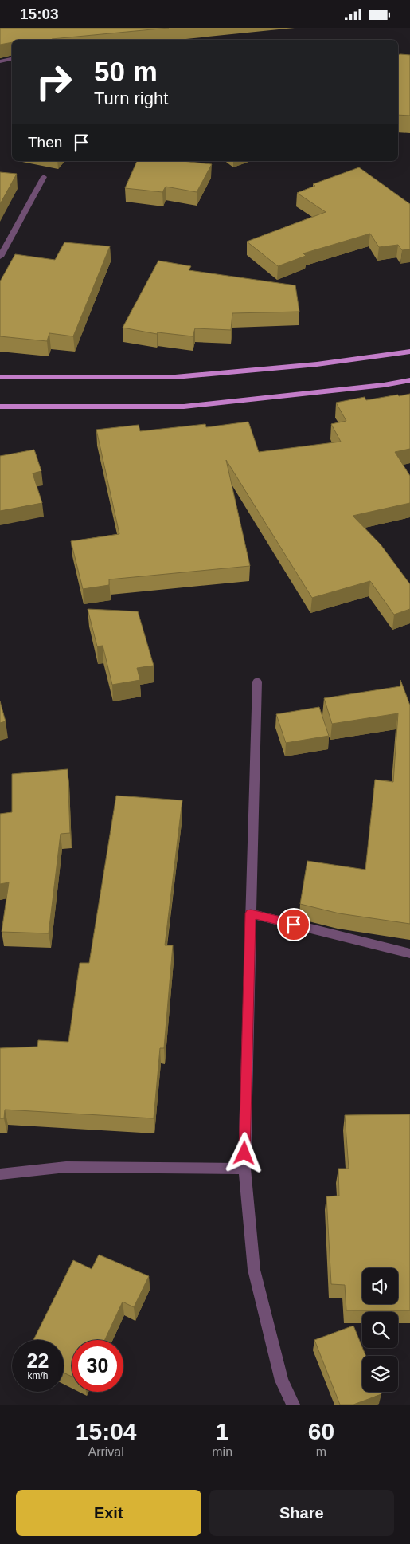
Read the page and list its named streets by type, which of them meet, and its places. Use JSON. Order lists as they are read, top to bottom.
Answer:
{
  "page": {
    "status": "15:03",
    "turn": ["50 m", "Turn right"],
    "then": "Then",
    "speed": "22 km/h",
    "limit": "30",
    "eta": [
      "15:04",
      "Arrival",
      "1",
      "min",
      "60",
      "m"
    ],
    "buttons": ["Exit", "Share"]
  }
}
